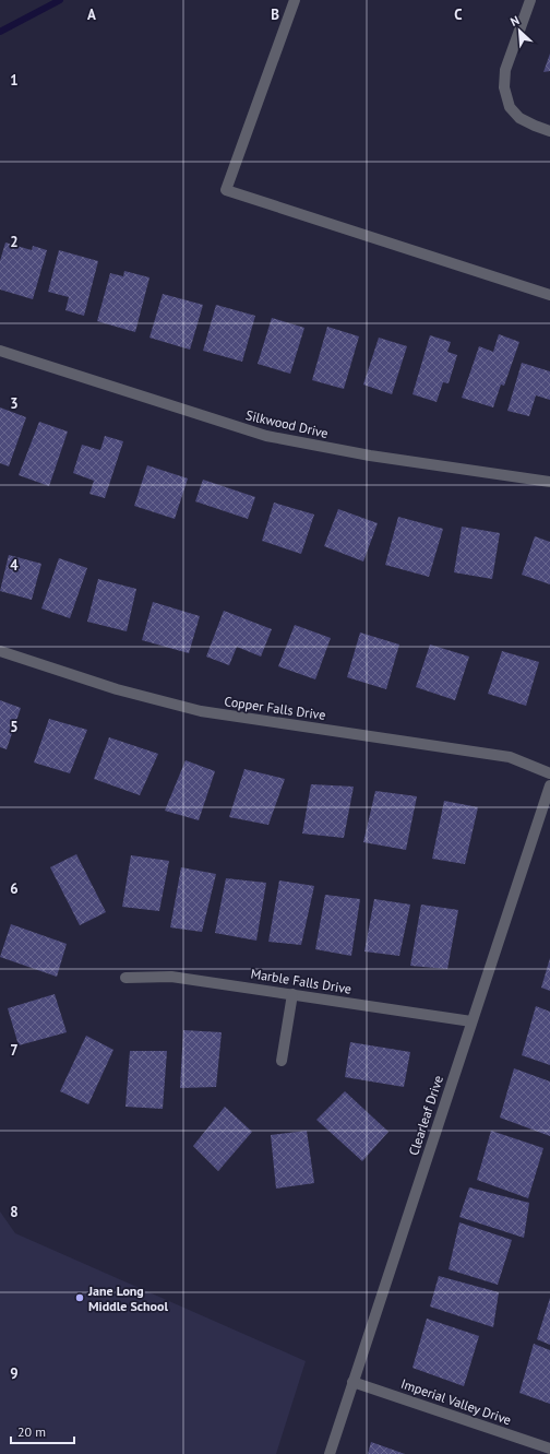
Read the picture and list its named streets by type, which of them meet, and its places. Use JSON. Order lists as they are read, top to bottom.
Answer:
{
  "streets": {
    "street": [
      "Silkwood Drive",
      "Copper Falls Drive",
      "Marble Falls Drive",
      "Clearleaf Drive",
      "Imperial Valley Drive"
    ]
  },
  "crossings": [
    ["Marble Falls Drive", "Clearleaf Drive"],
    ["Clearleaf Drive", "Imperial Valley Drive"]
  ],
  "places": ["Jane Long Middle School"],
  "scale_bar": "20 m",
  "north": "top left",
  "grid": {
    "columns": ["A", "B", "C"],
    "rows": [
      "1",
      "2",
      "3",
      "4",
      "5",
      "6",
      "7",
      "8",
      "9"
    ]
  }
}
